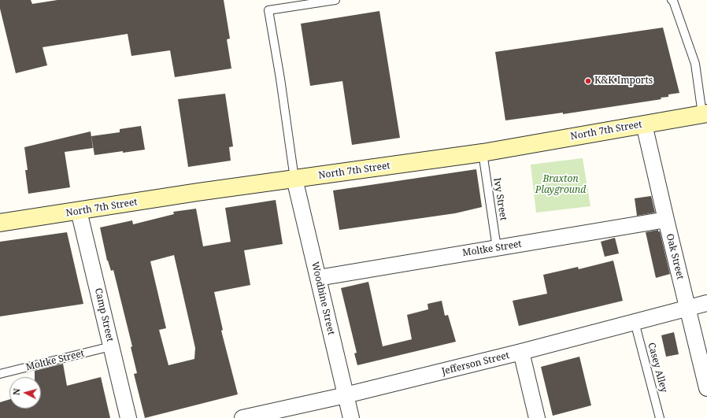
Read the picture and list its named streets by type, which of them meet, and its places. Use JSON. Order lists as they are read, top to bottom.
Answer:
{
  "streets": {
    "main road": ["North 7th Street"],
    "street": [
      "Moltke Street",
      "Oak Street",
      "Woodbine Street",
      "Camp Street",
      "Jefferson Street"
    ],
    "lane": ["Ivy Street", "Casey Alley"]
  },
  "crossings": [
    ["North 7th Street", "Ivy Street"],
    ["North 7th Street", "Oak Street"],
    ["North 7th Street", "Woodbine Street"],
    ["North 7th Street", "Camp Street"],
    ["Ivy Street", "Moltke Street"],
    ["Moltke Street", "Oak Street"],
    ["Moltke Street", "Woodbine Street"],
    ["Moltke Street", "Camp Street"],
    ["Oak Street", "Jefferson Street"],
    ["Woodbine Street", "Jefferson Street"],
    ["Jefferson Street", "Casey Alley"]
  ],
  "parks": ["Braxton Playground"],
  "places": ["K&K Imports"],
  "north": "left"
}
